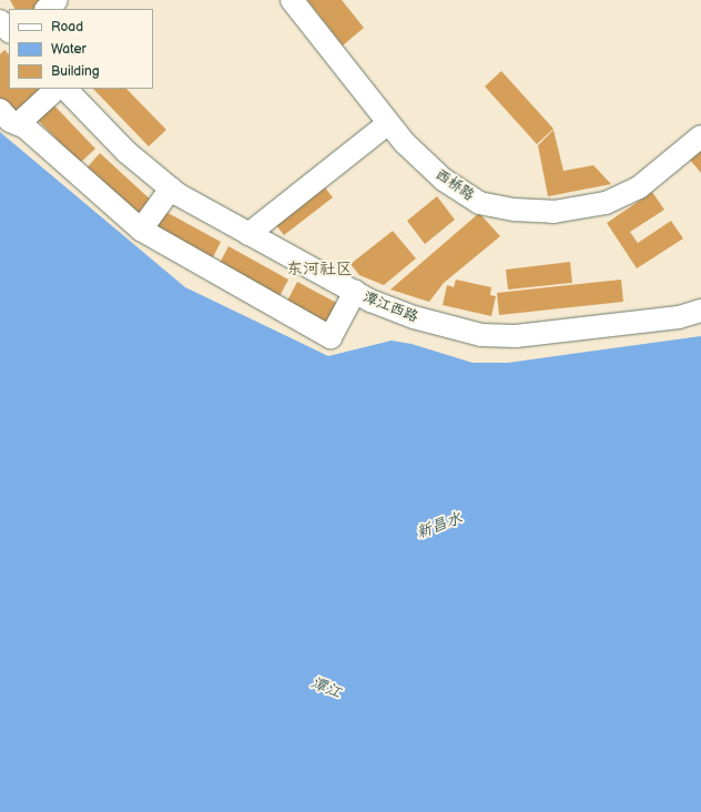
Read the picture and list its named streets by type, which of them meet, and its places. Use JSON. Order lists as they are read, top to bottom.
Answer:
{
  "streets": {
    "street": ["西桥路", "潭江西路"]
  },
  "districts": ["东河社区"],
  "water": ["新昌水", "潭江"],
  "legend": ["Road", "Water", "Building"]
}
